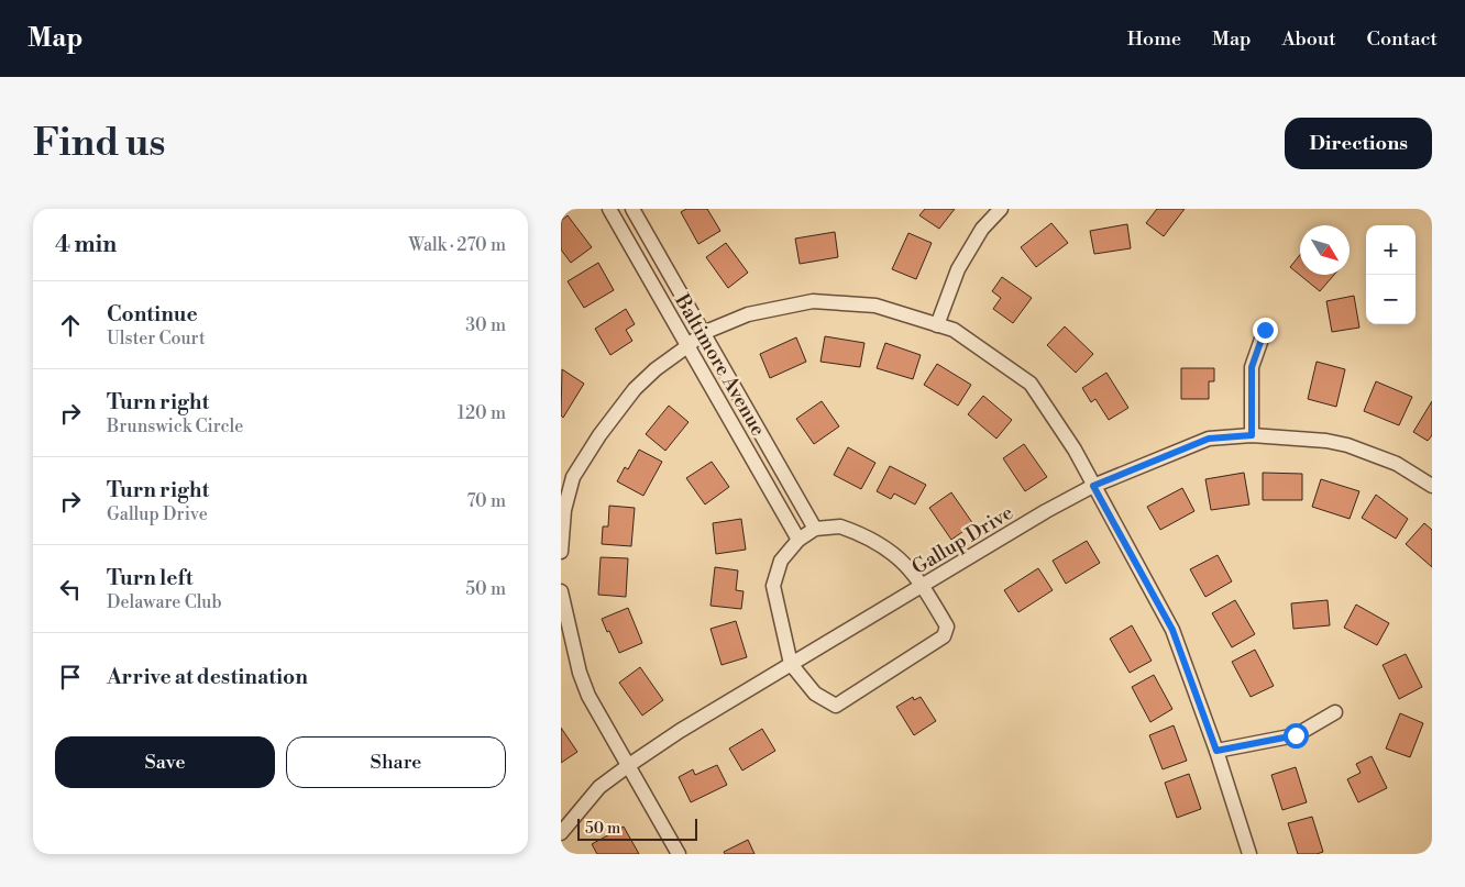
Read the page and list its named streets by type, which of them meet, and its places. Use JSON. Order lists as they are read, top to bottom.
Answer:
{
  "streets": {
    "street": ["Baltimore Avenue", "Gallup Drive"]
  },
  "scale_bar": "50 m",
  "north": "bottom right",
  "page": {
    "header": "Map",
    "nav": [
      "Home",
      "Map",
      "About",
      "Contact"
    ],
    "buttons": [
      "Directions",
      ["Save", "Share"]
    ],
    "title": "Find us",
    "heading": ["4 min", "Walk · 270 m"],
    "map_buttons": ["+", "−"],
    "list": [
      ["Continue", "Ulster Court", "30 m"],
      ["Turn right", "Brunswick Circle", "120 m"],
      ["Turn right", "Gallup Drive", "70 m"],
      ["Turn left", "Delaware Club", "50 m"],
      "Arrive at destination"
    ],
    "scale": "50 m"
  }
}
